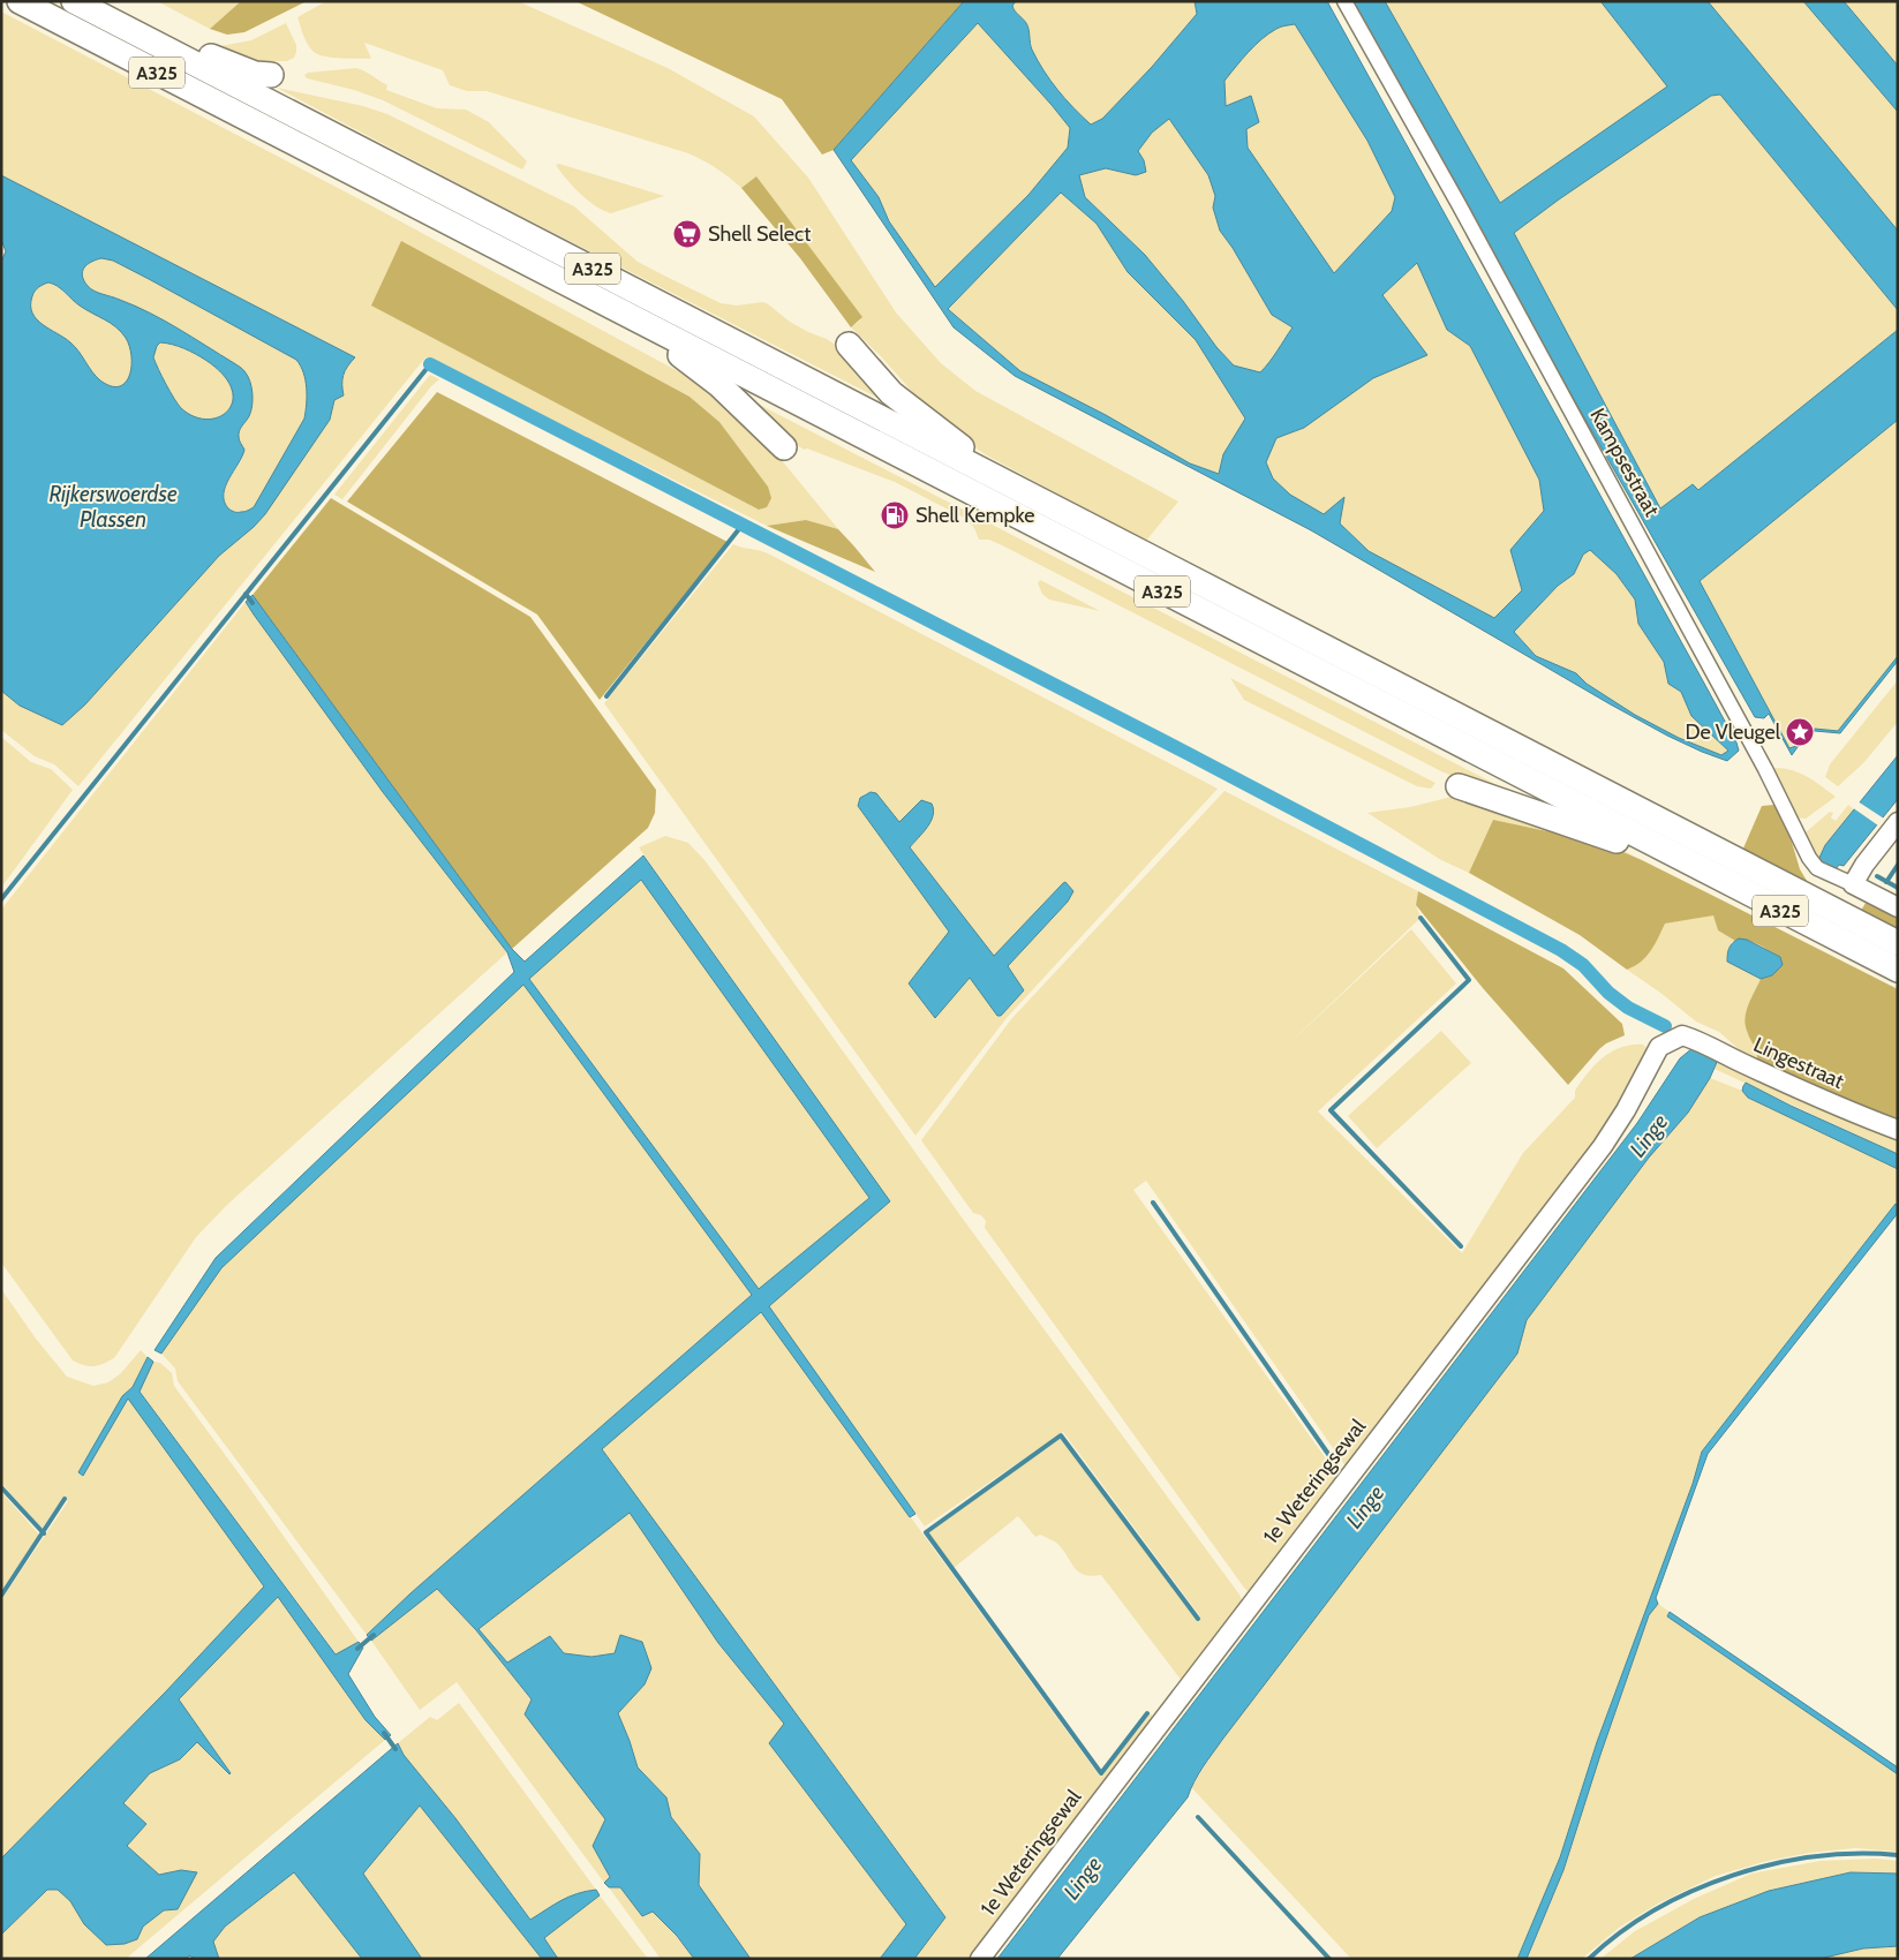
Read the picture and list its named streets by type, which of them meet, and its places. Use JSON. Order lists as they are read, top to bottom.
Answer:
{
  "streets": {
    "highway": ["A325"],
    "street": ["Kampsestraat", "Lingestraat", "1e Weteringsewal"]
  },
  "crossings": [
    ["Lingestraat", "1e Weteringsewal"]
  ],
  "water": ["Rijkerswoerdse Plassen", "Linge"],
  "places": {
    "supermarket": ["Shell Select"],
    "fuel station": ["Shell Kempke"],
    "place": ["De Vleugel"]
  }
}
